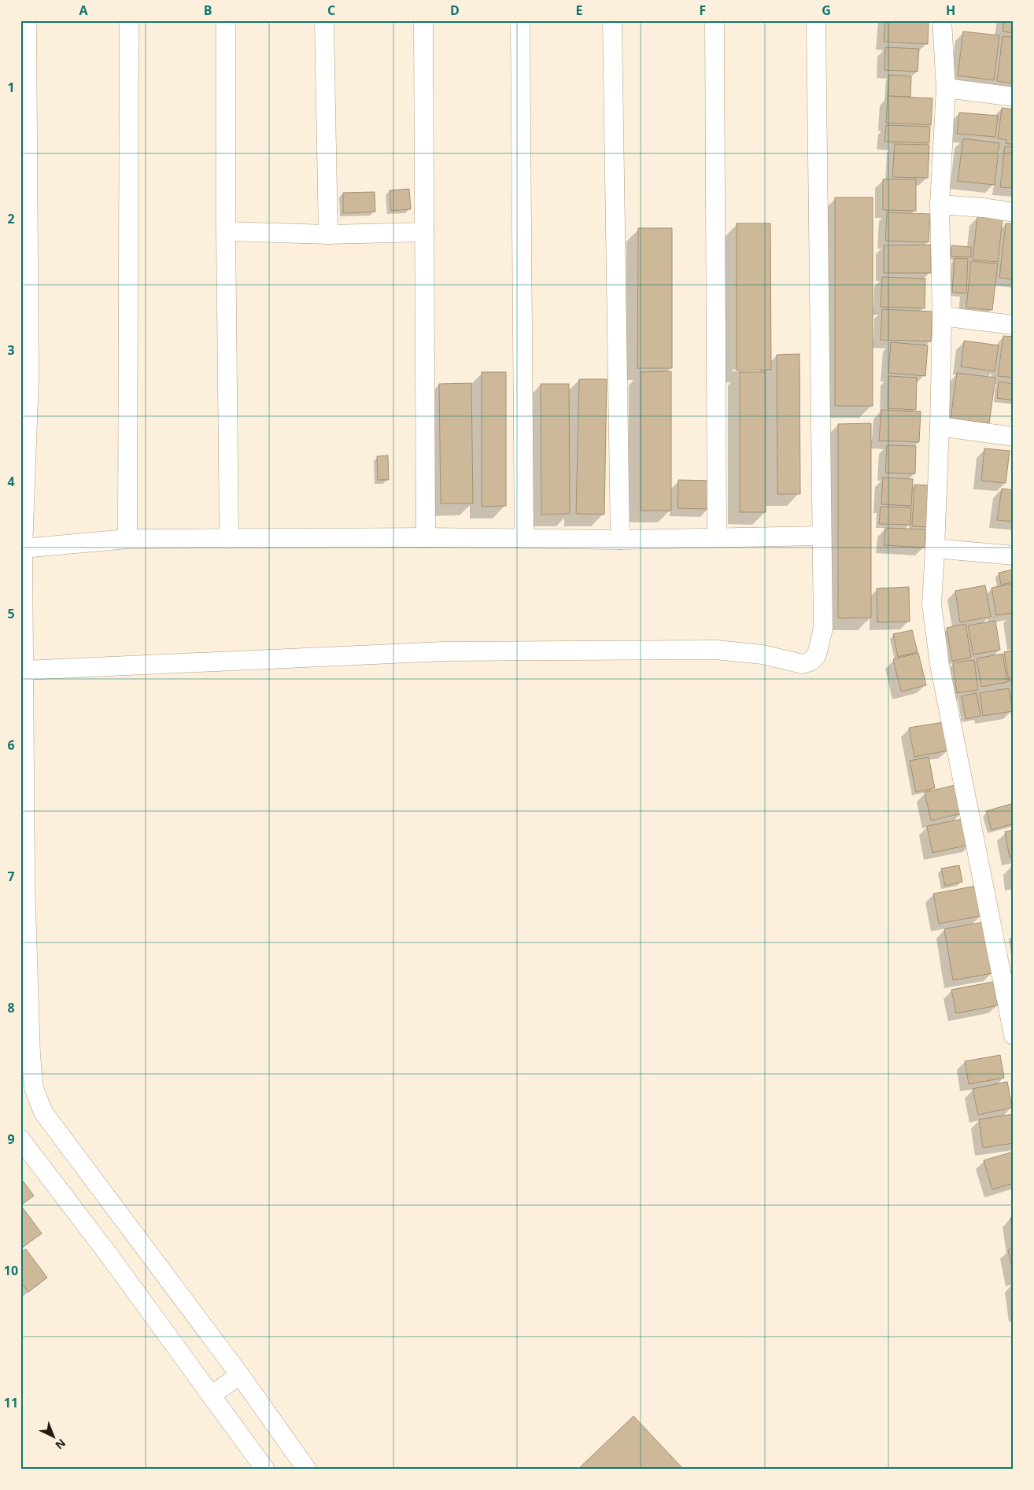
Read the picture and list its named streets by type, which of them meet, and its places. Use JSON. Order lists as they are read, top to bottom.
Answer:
{
  "north": "bottom right",
  "grid": {
    "columns": [
      "A",
      "B",
      "C",
      "D",
      "E",
      "F",
      "G",
      "H"
    ],
    "rows": [
      "1",
      "2",
      "3",
      "4",
      "5",
      "6",
      "7",
      "8",
      "9",
      "10",
      "11"
    ]
  }
}
